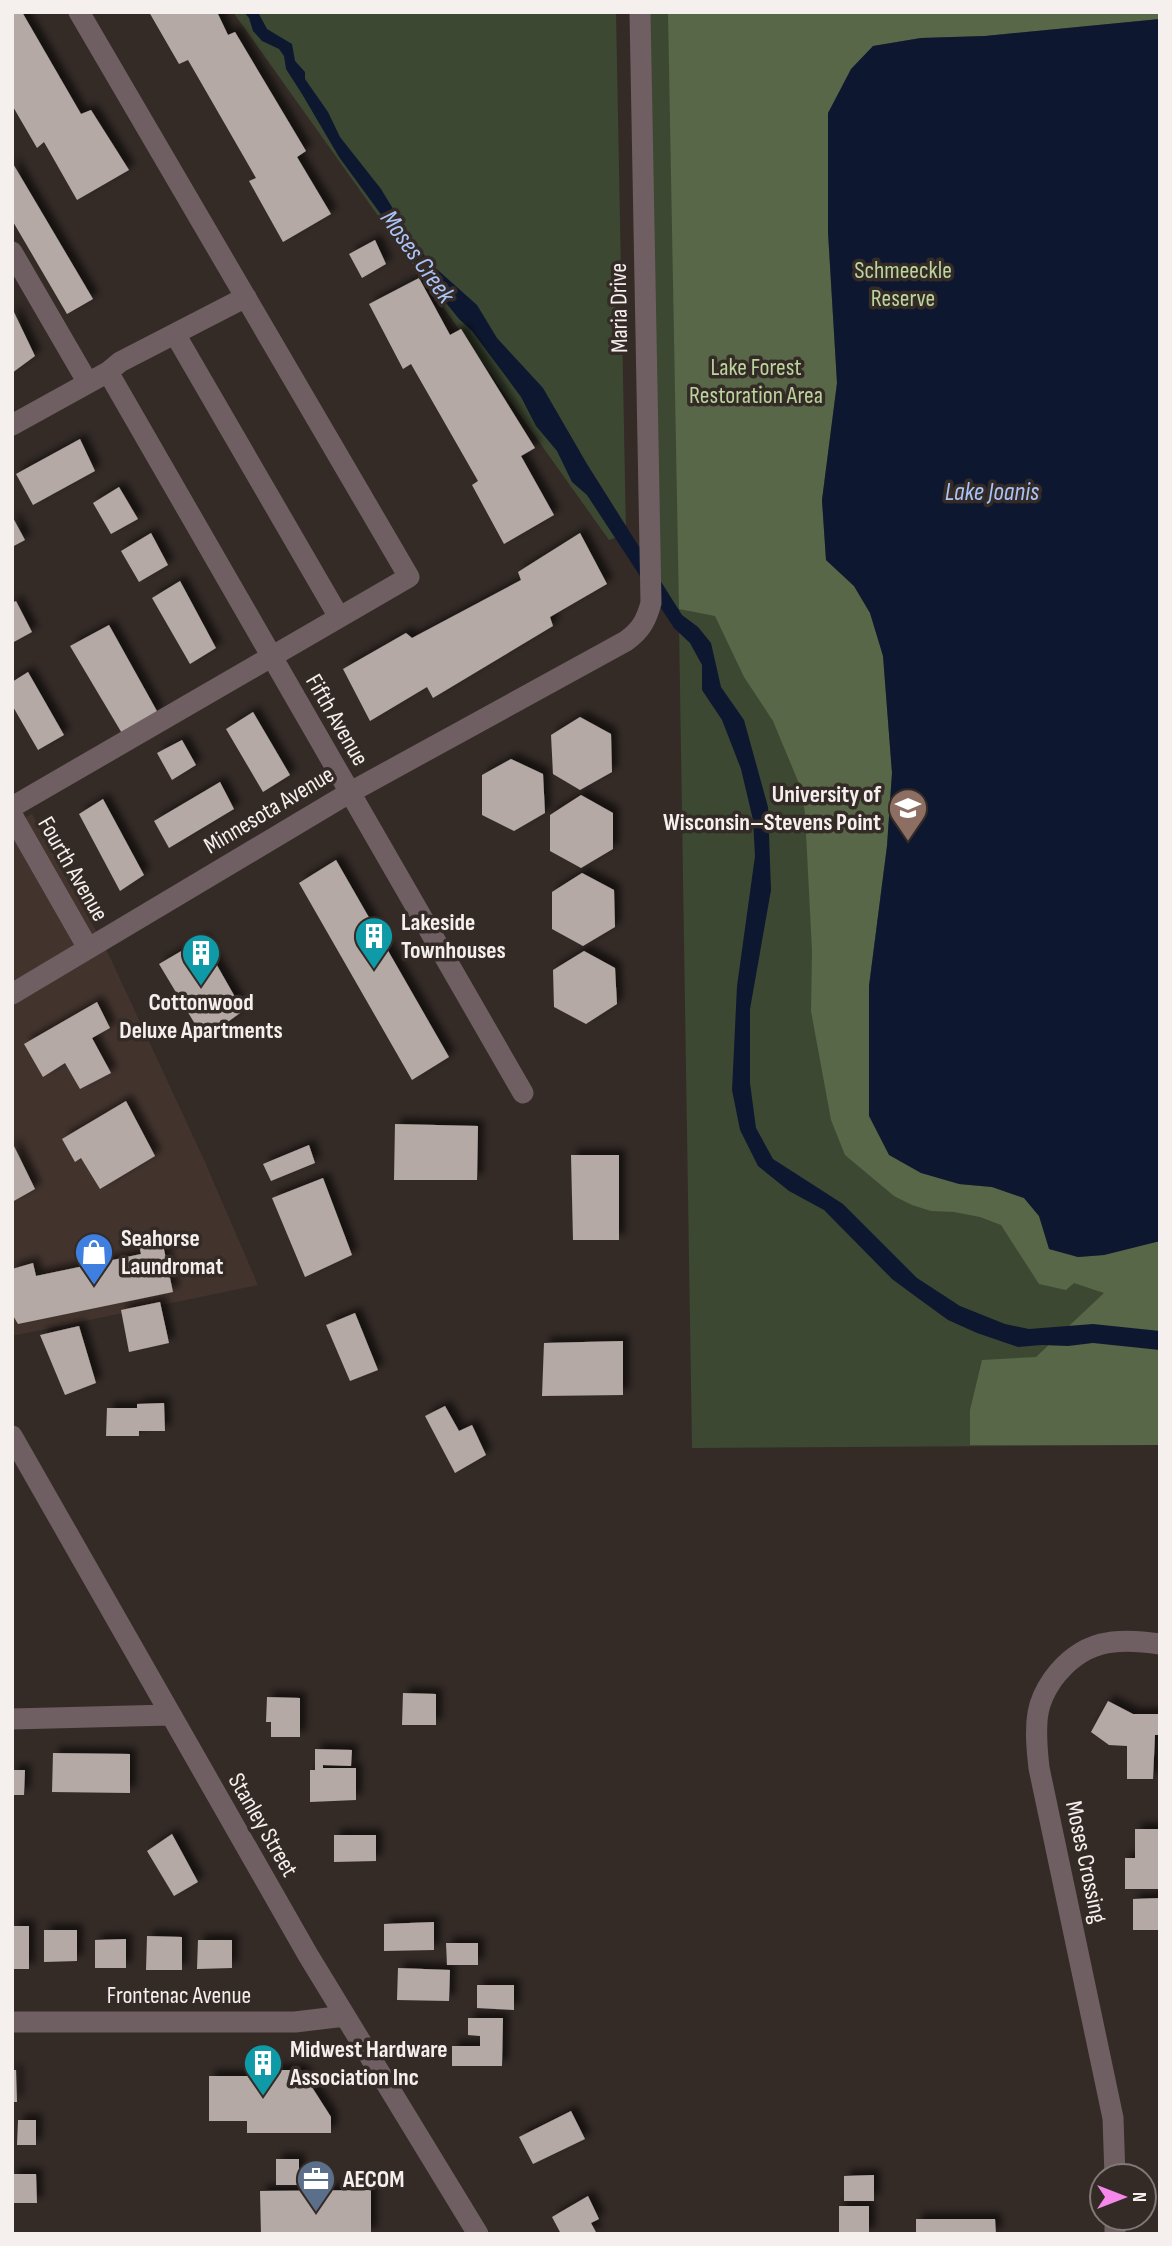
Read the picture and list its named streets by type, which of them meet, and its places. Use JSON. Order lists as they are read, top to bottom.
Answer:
{
  "streets": {
    "street": [
      "Maria Drive",
      "Fifth Avenue",
      "Minnesota Avenue",
      "Fourth Avenue",
      "Stanley Street",
      "Moses Crossing",
      "Frontenac Avenue"
    ]
  },
  "crossings": [
    ["Maria Drive", "Minnesota Avenue"],
    ["Fifth Avenue", "Minnesota Avenue"],
    ["Minnesota Avenue", "Fourth Avenue"],
    ["Stanley Street", "Frontenac Avenue"]
  ],
  "water": ["Moses Creek", "Lake Joanis"],
  "parks": ["Schmeeckle Reserve", "Lake Forest Restoration Area"],
  "places": {
    "school or university": ["University of Wisconsin–Stevens Point"],
    "building": ["Lakeside Townhouses", "Cottonwood Deluxe Apartments", "Midwest Hardware Association Inc"],
    "shop": ["Seahorse Laundromat"],
    "office": ["AECOM"]
  },
  "north": "right"
}
